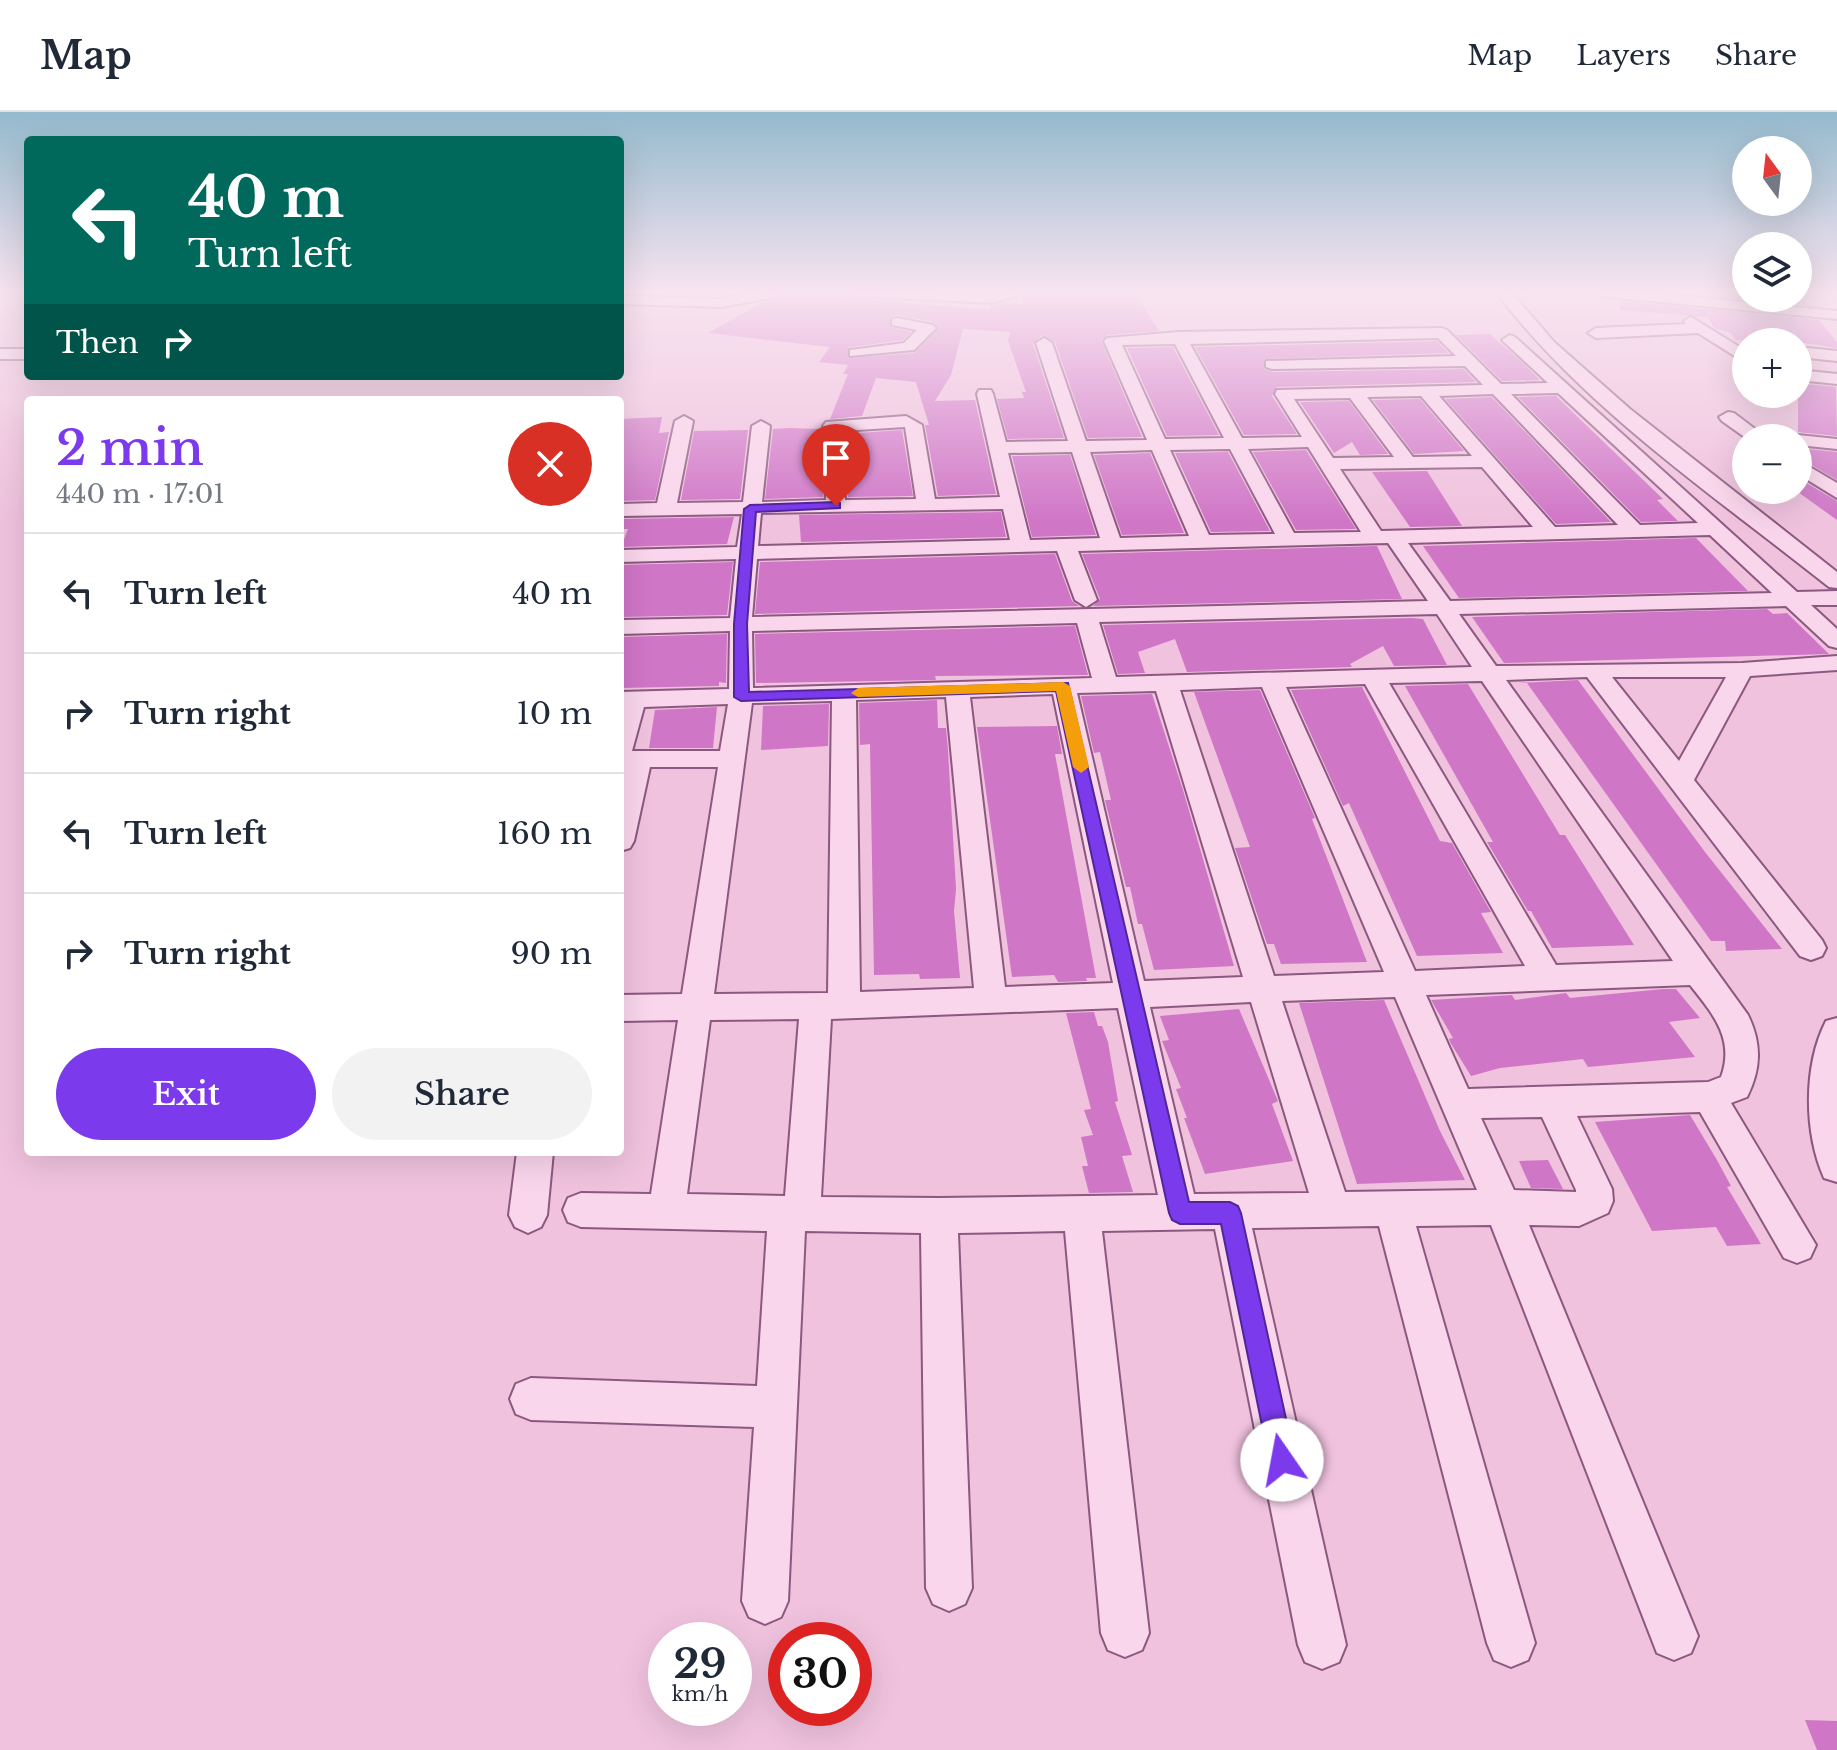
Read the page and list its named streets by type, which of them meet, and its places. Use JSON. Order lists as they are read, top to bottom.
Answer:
{
  "north": "top",
  "page": {
    "header": "Map",
    "nav": ["Map", "Layers", "Share"],
    "map_buttons": ["+", "−"],
    "turn": ["40 m", "Turn left"],
    "then": "Then",
    "heading": ["2 min", "440 m · 17:01"],
    "list": [
      {
        "name": "Turn left",
        "value": "40 m"
      },
      {
        "name": "Turn right",
        "value": "10 m"
      },
      {
        "name": "Turn left",
        "value": "160 m"
      },
      {
        "name": "Turn right",
        "value": "90 m"
      }
    ],
    "buttons": ["Exit", "Share"],
    "speed": "29 km/h",
    "limit": "30"
  }
}
